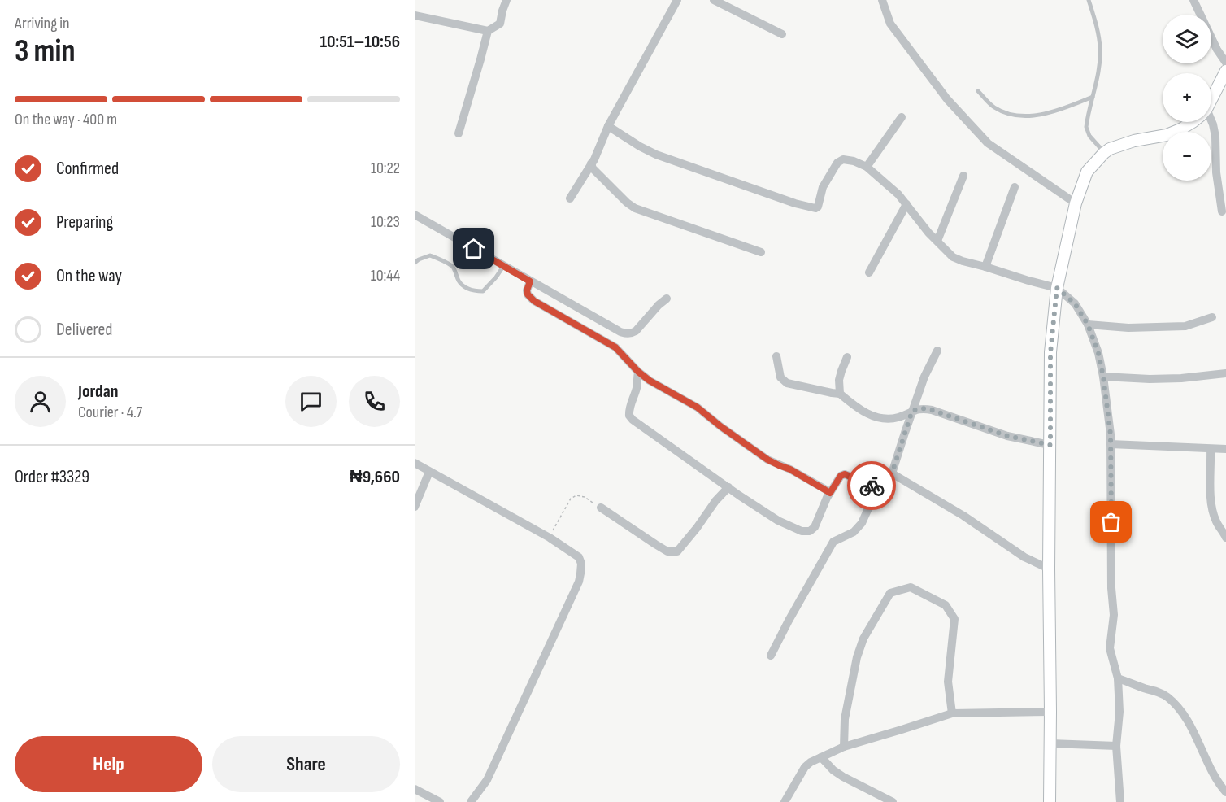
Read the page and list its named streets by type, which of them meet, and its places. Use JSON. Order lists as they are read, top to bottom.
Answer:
{
  "page": {
    "heading": ["3 min", "Arriving in", "10:51–10:56"],
    "panel": [
      "Jordan",
      "Courier · 4.7",
      "Order #3329",
      "₦9,660"
    ],
    "map_buttons": ["+", "−"],
    "bar": "On the way · 400 m",
    "list": [
      ["Confirmed", "10:22"],
      ["Preparing", "10:23"],
      ["On the way", "10:44"],
      "Delivered"
    ],
    "buttons": ["Help", "Share"]
  }
}
